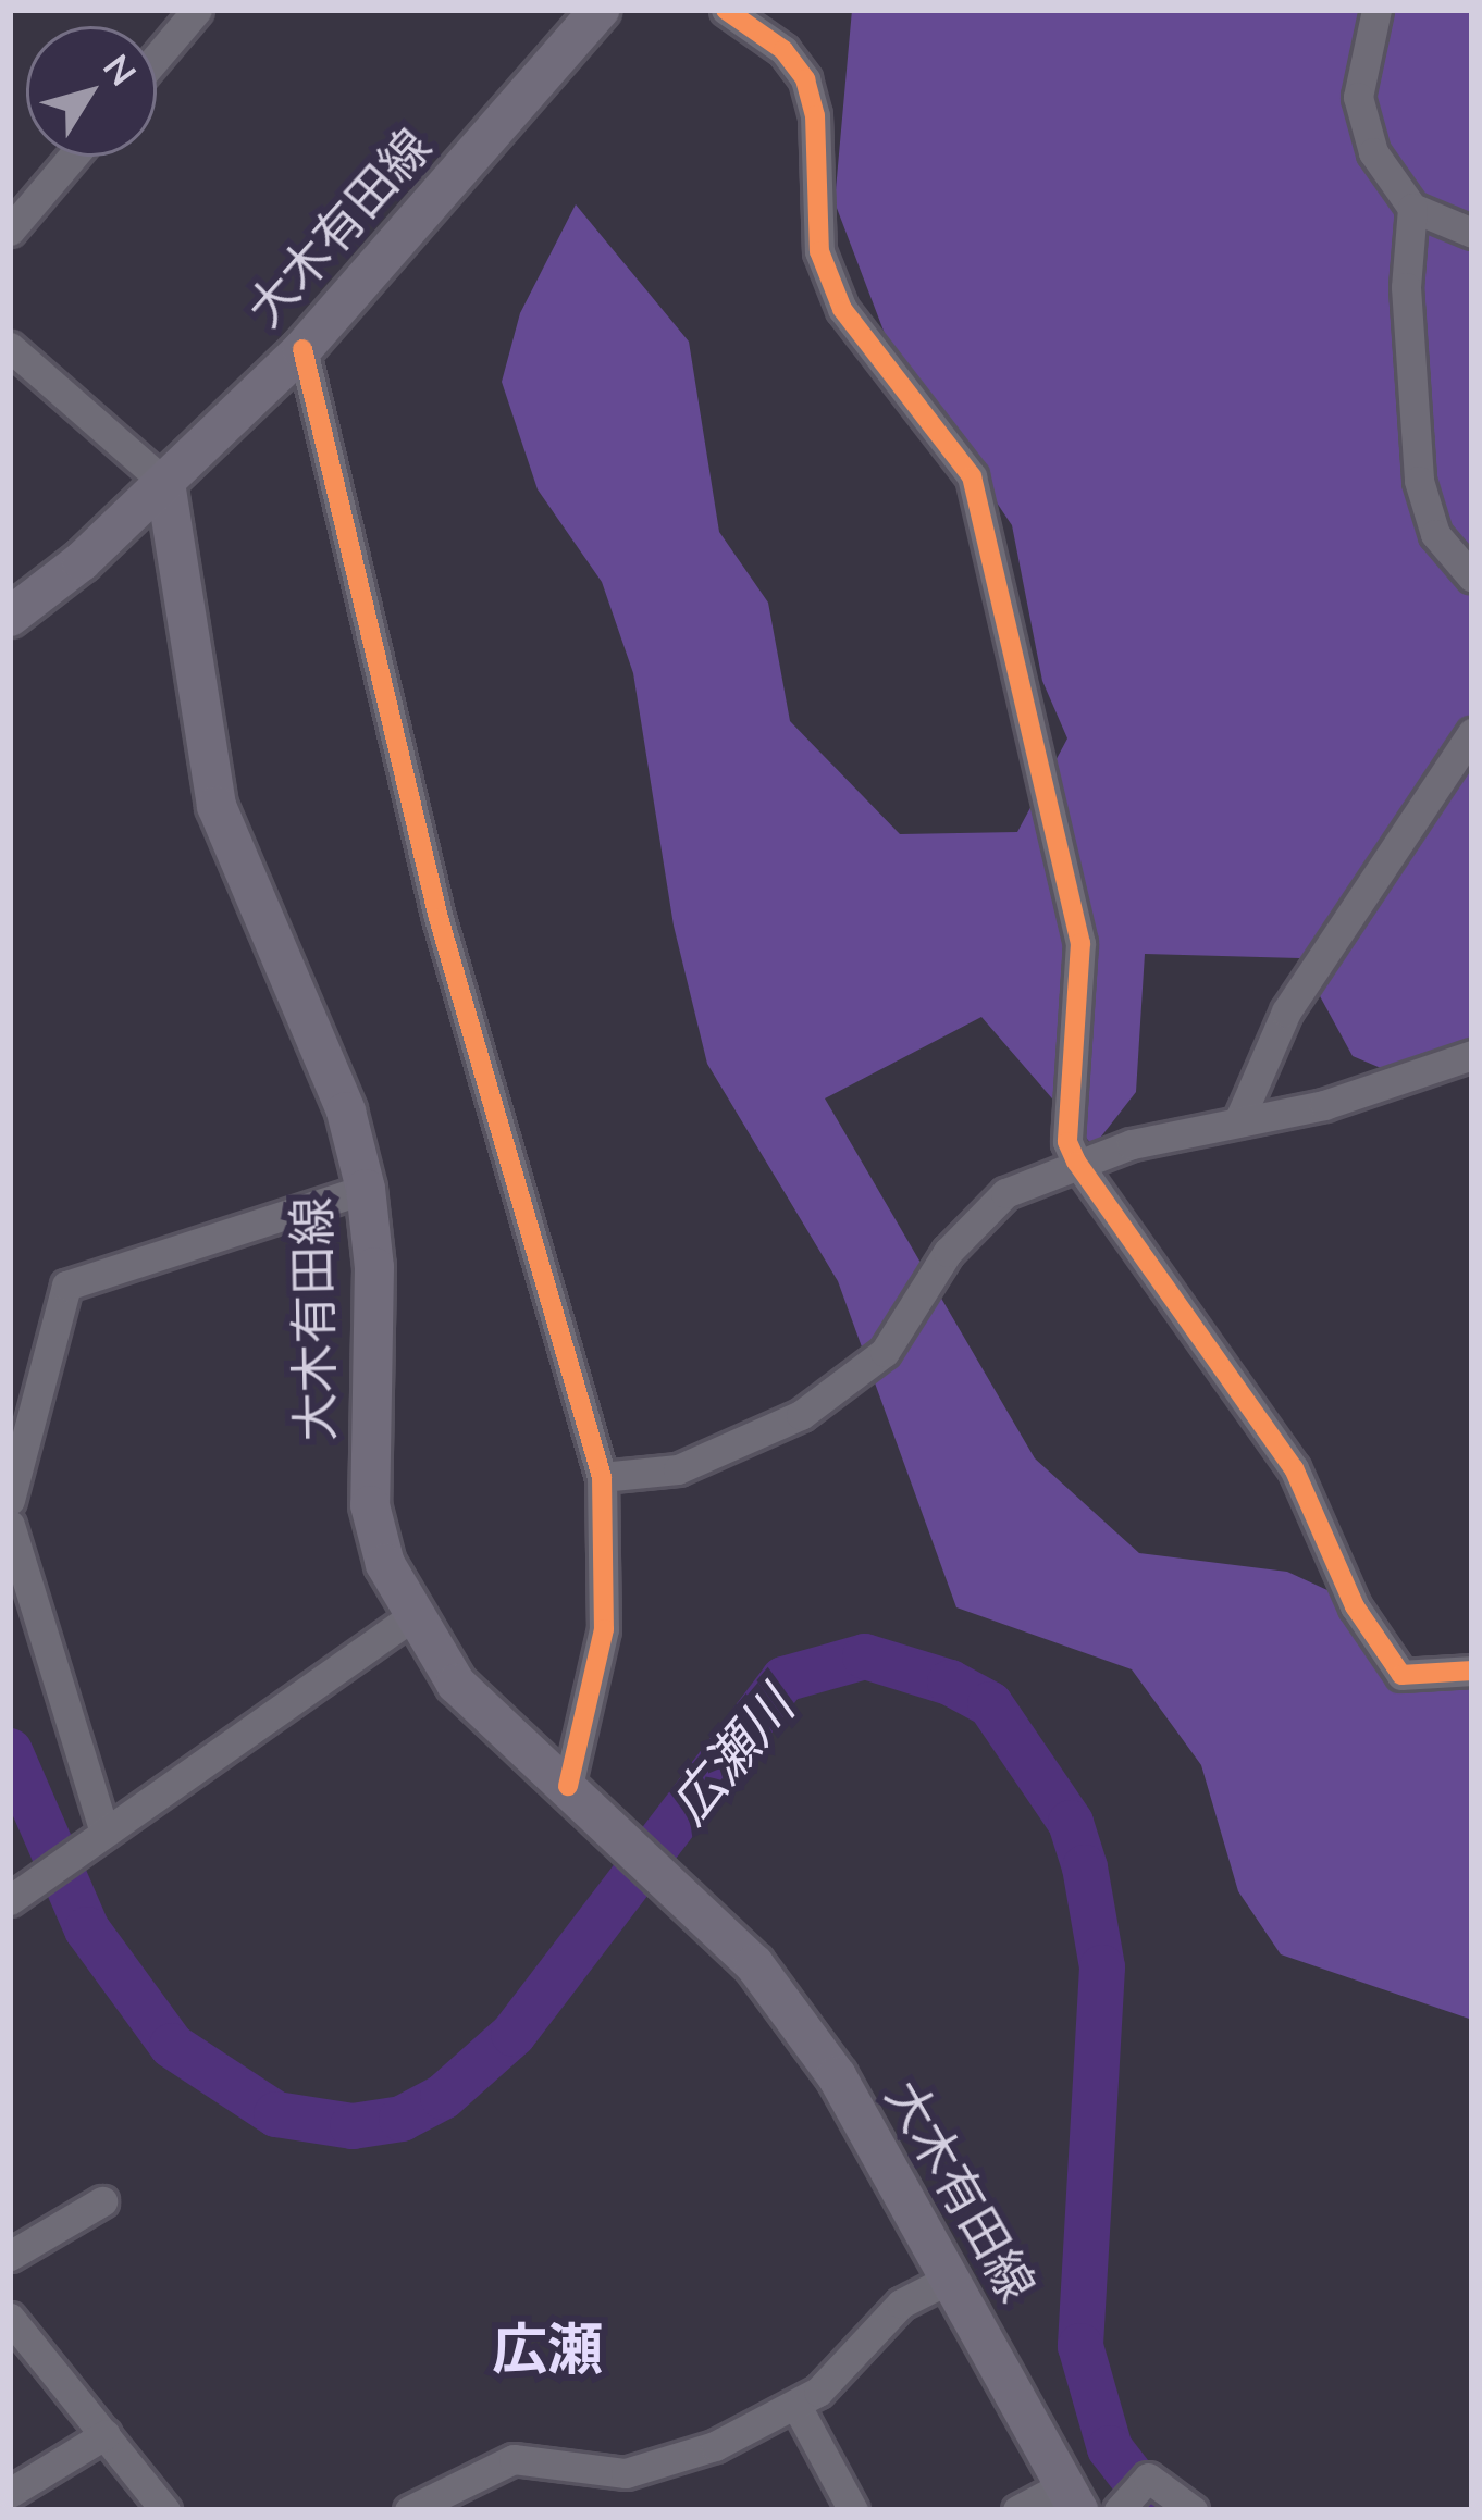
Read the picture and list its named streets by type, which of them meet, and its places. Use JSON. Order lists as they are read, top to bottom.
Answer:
{
  "streets": {
    "main road": ["大木有田線"]
  },
  "districts": ["広瀬"],
  "water": ["広瀬川"],
  "north": "top right"
}
